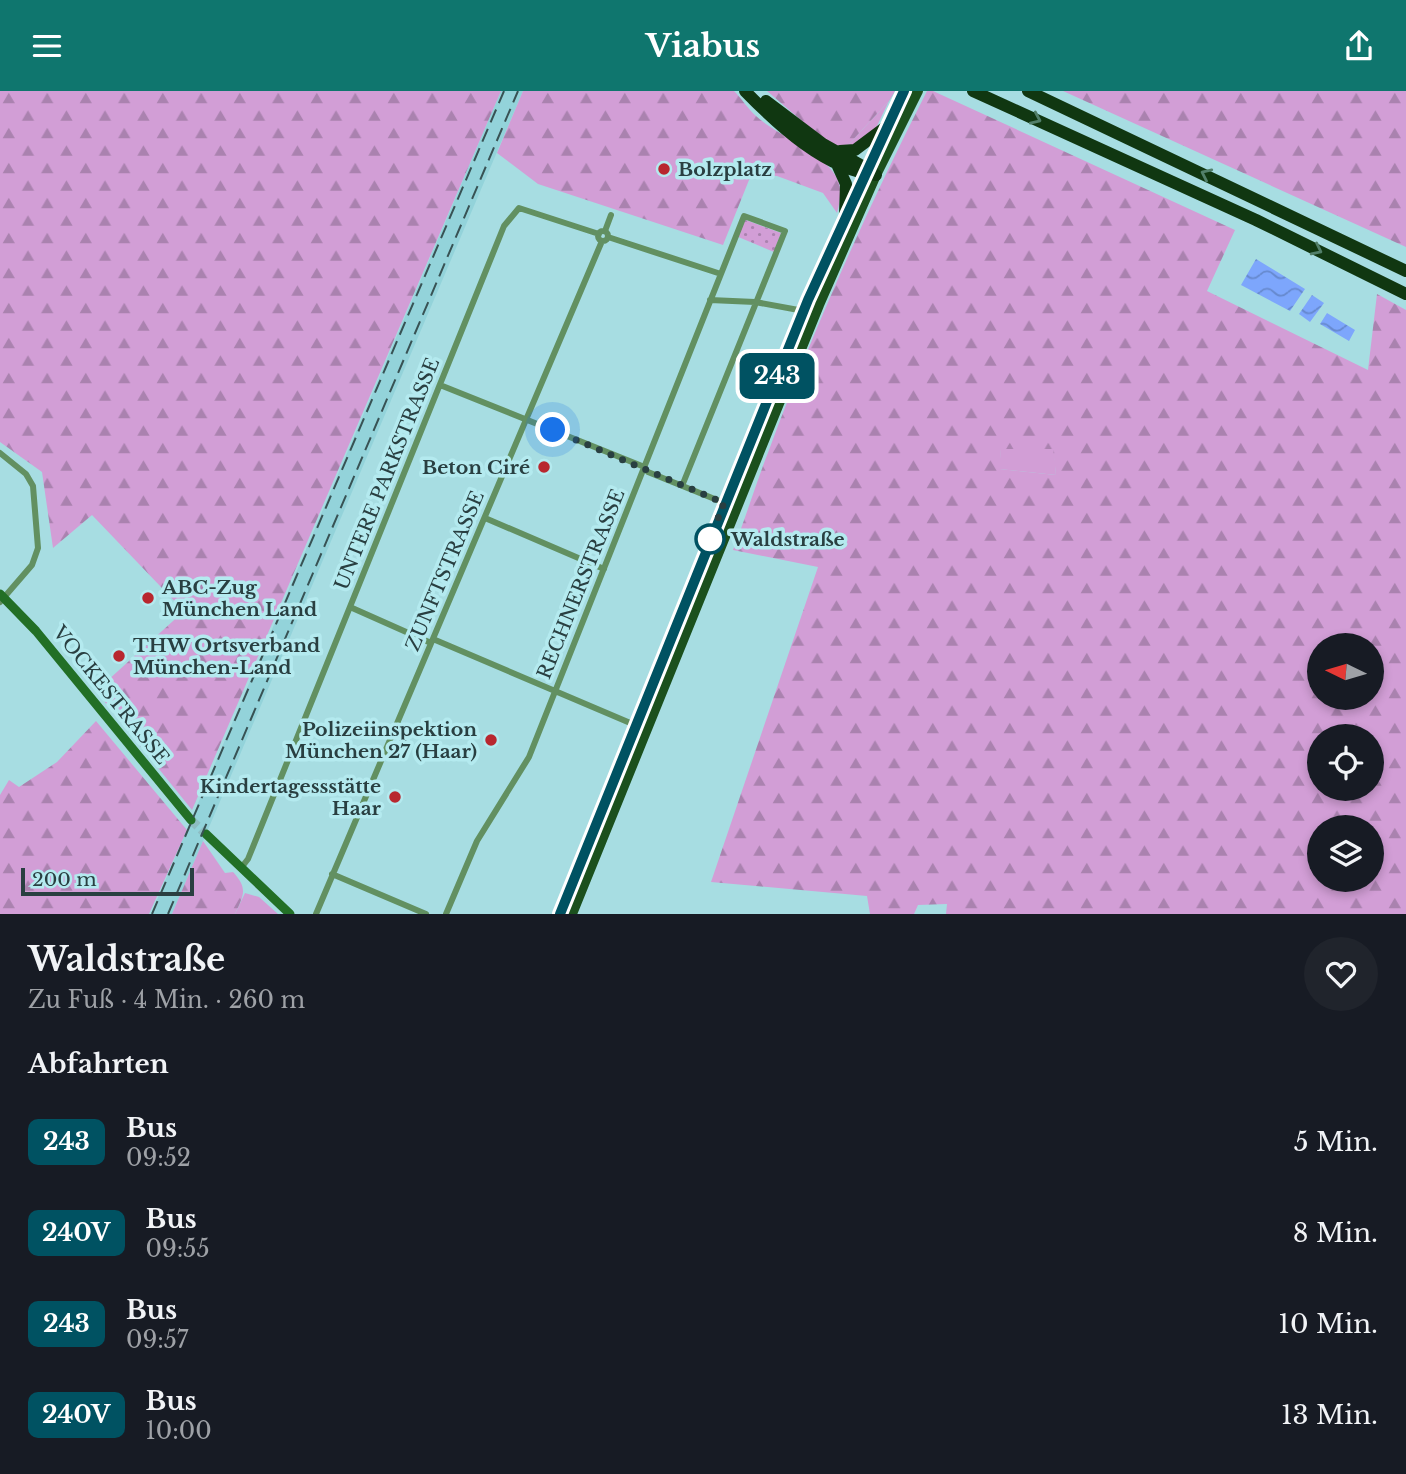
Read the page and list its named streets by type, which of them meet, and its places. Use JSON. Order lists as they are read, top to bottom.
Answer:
{
  "streets": {
    "main road": ["VOCKESTRASSE"],
    "street": ["UNTERE PARKSTRASSE", "ZUNFTSTRASSE", "RECHNERSTRASSE"]
  },
  "crossings": [
    ["UNTERE PARKSTRASSE", "ZUNFTSTRASSE"]
  ],
  "places": [
    "Bolzplatz",
    "Beton Ciré",
    "Waldstraße",
    "ABC-Zug München Land",
    "THW Ortsverband München-Land",
    "Polizeiinspektion München 27 (Haar)",
    "Kindertagessstätte Haar"
  ],
  "lines": ["bus line 243"],
  "scale_bar": "200 m",
  "north": "left",
  "page": {
    "header": "Viabus",
    "on_map": "243",
    "scale": "200 m",
    "heading": [
      ["Waldstraße", "Zu Fuß · 4 Min. · 260 m"],
      "Abfahrten"
    ],
    "list": [
      {
        "mark": "243",
        "name": "Bus",
        "note": "09:52",
        "value": "5 Min."
      },
      {
        "mark": "240V",
        "name": "Bus",
        "note": "09:55",
        "value": "8 Min."
      },
      {
        "mark": "243",
        "name": "Bus",
        "note": "09:57",
        "value": "10 Min."
      },
      {
        "mark": "240V",
        "name": "Bus",
        "note": "10:00",
        "value": "13 Min."
      }
    ]
  }
}
